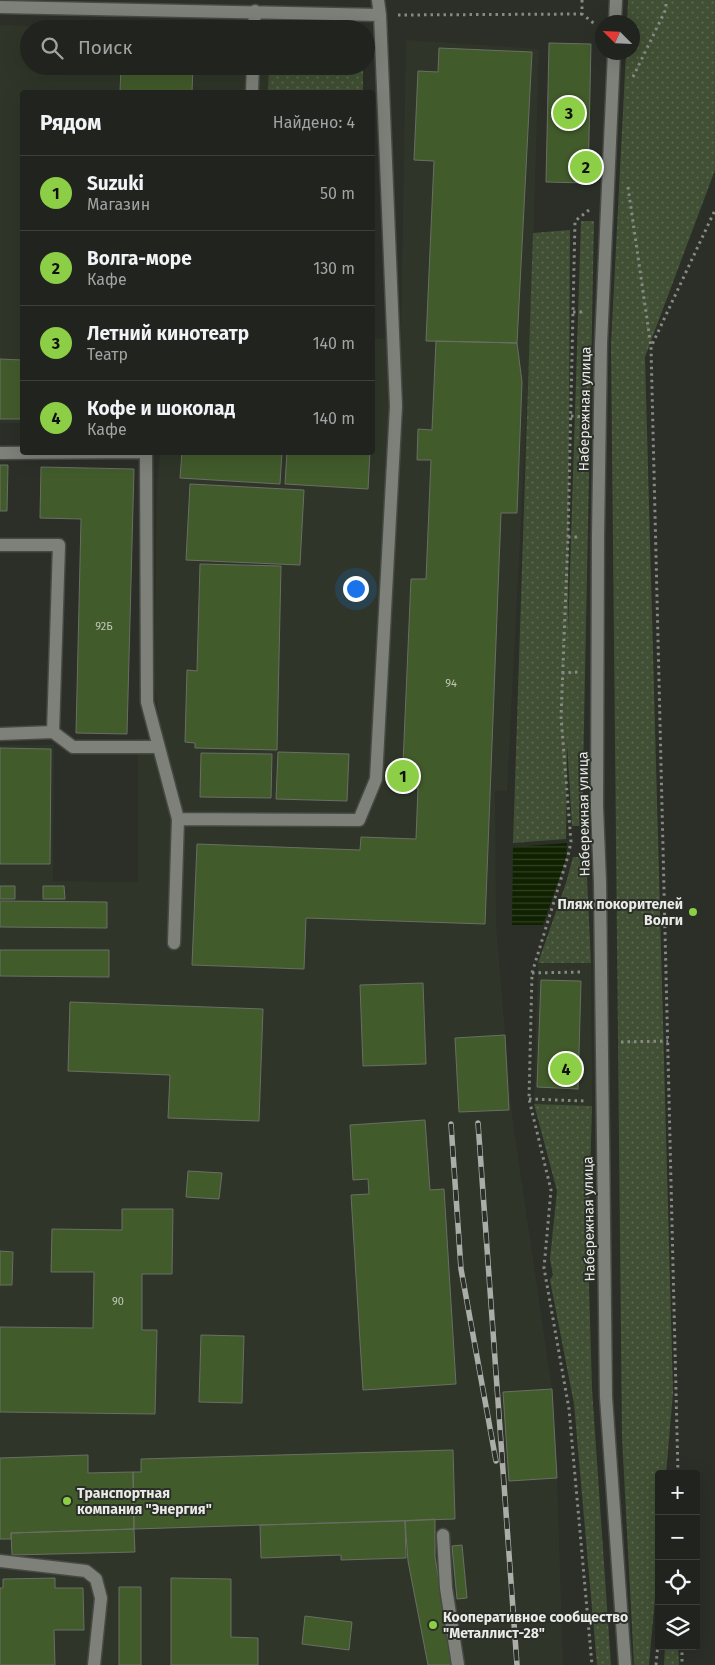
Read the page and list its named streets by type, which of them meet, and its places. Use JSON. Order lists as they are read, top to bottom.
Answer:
{
  "streets": {
    "street": ["Набережная улица"]
  },
  "places": ["Пляж покорителей Волги", "Транспортная компания \"Энергия\"", "Кооперативное сообщество \"Металлист-28\""],
  "house_numbers": ["92Б", "94", "90"],
  "north": "top left",
  "page": {
    "search": "Поиск",
    "heading": ["Рядом", "Найдено: 4"],
    "pins": [
      "3",
      "2",
      "1",
      "4"
    ],
    "list": [
      {
        "mark": "1",
        "name": "Suzuki",
        "note": "Магазин",
        "value": "50 m"
      },
      {
        "mark": "2",
        "name": "Волга-море",
        "note": "Кафе",
        "value": "130 m"
      },
      {
        "mark": "3",
        "name": "Летний кинотеатр",
        "note": "Театр",
        "value": "140 m"
      },
      {
        "mark": "4",
        "name": "Кофе и шоколад",
        "note": "Кафе",
        "value": "140 m"
      }
    ],
    "map_buttons": ["+", "−"]
  }
}
